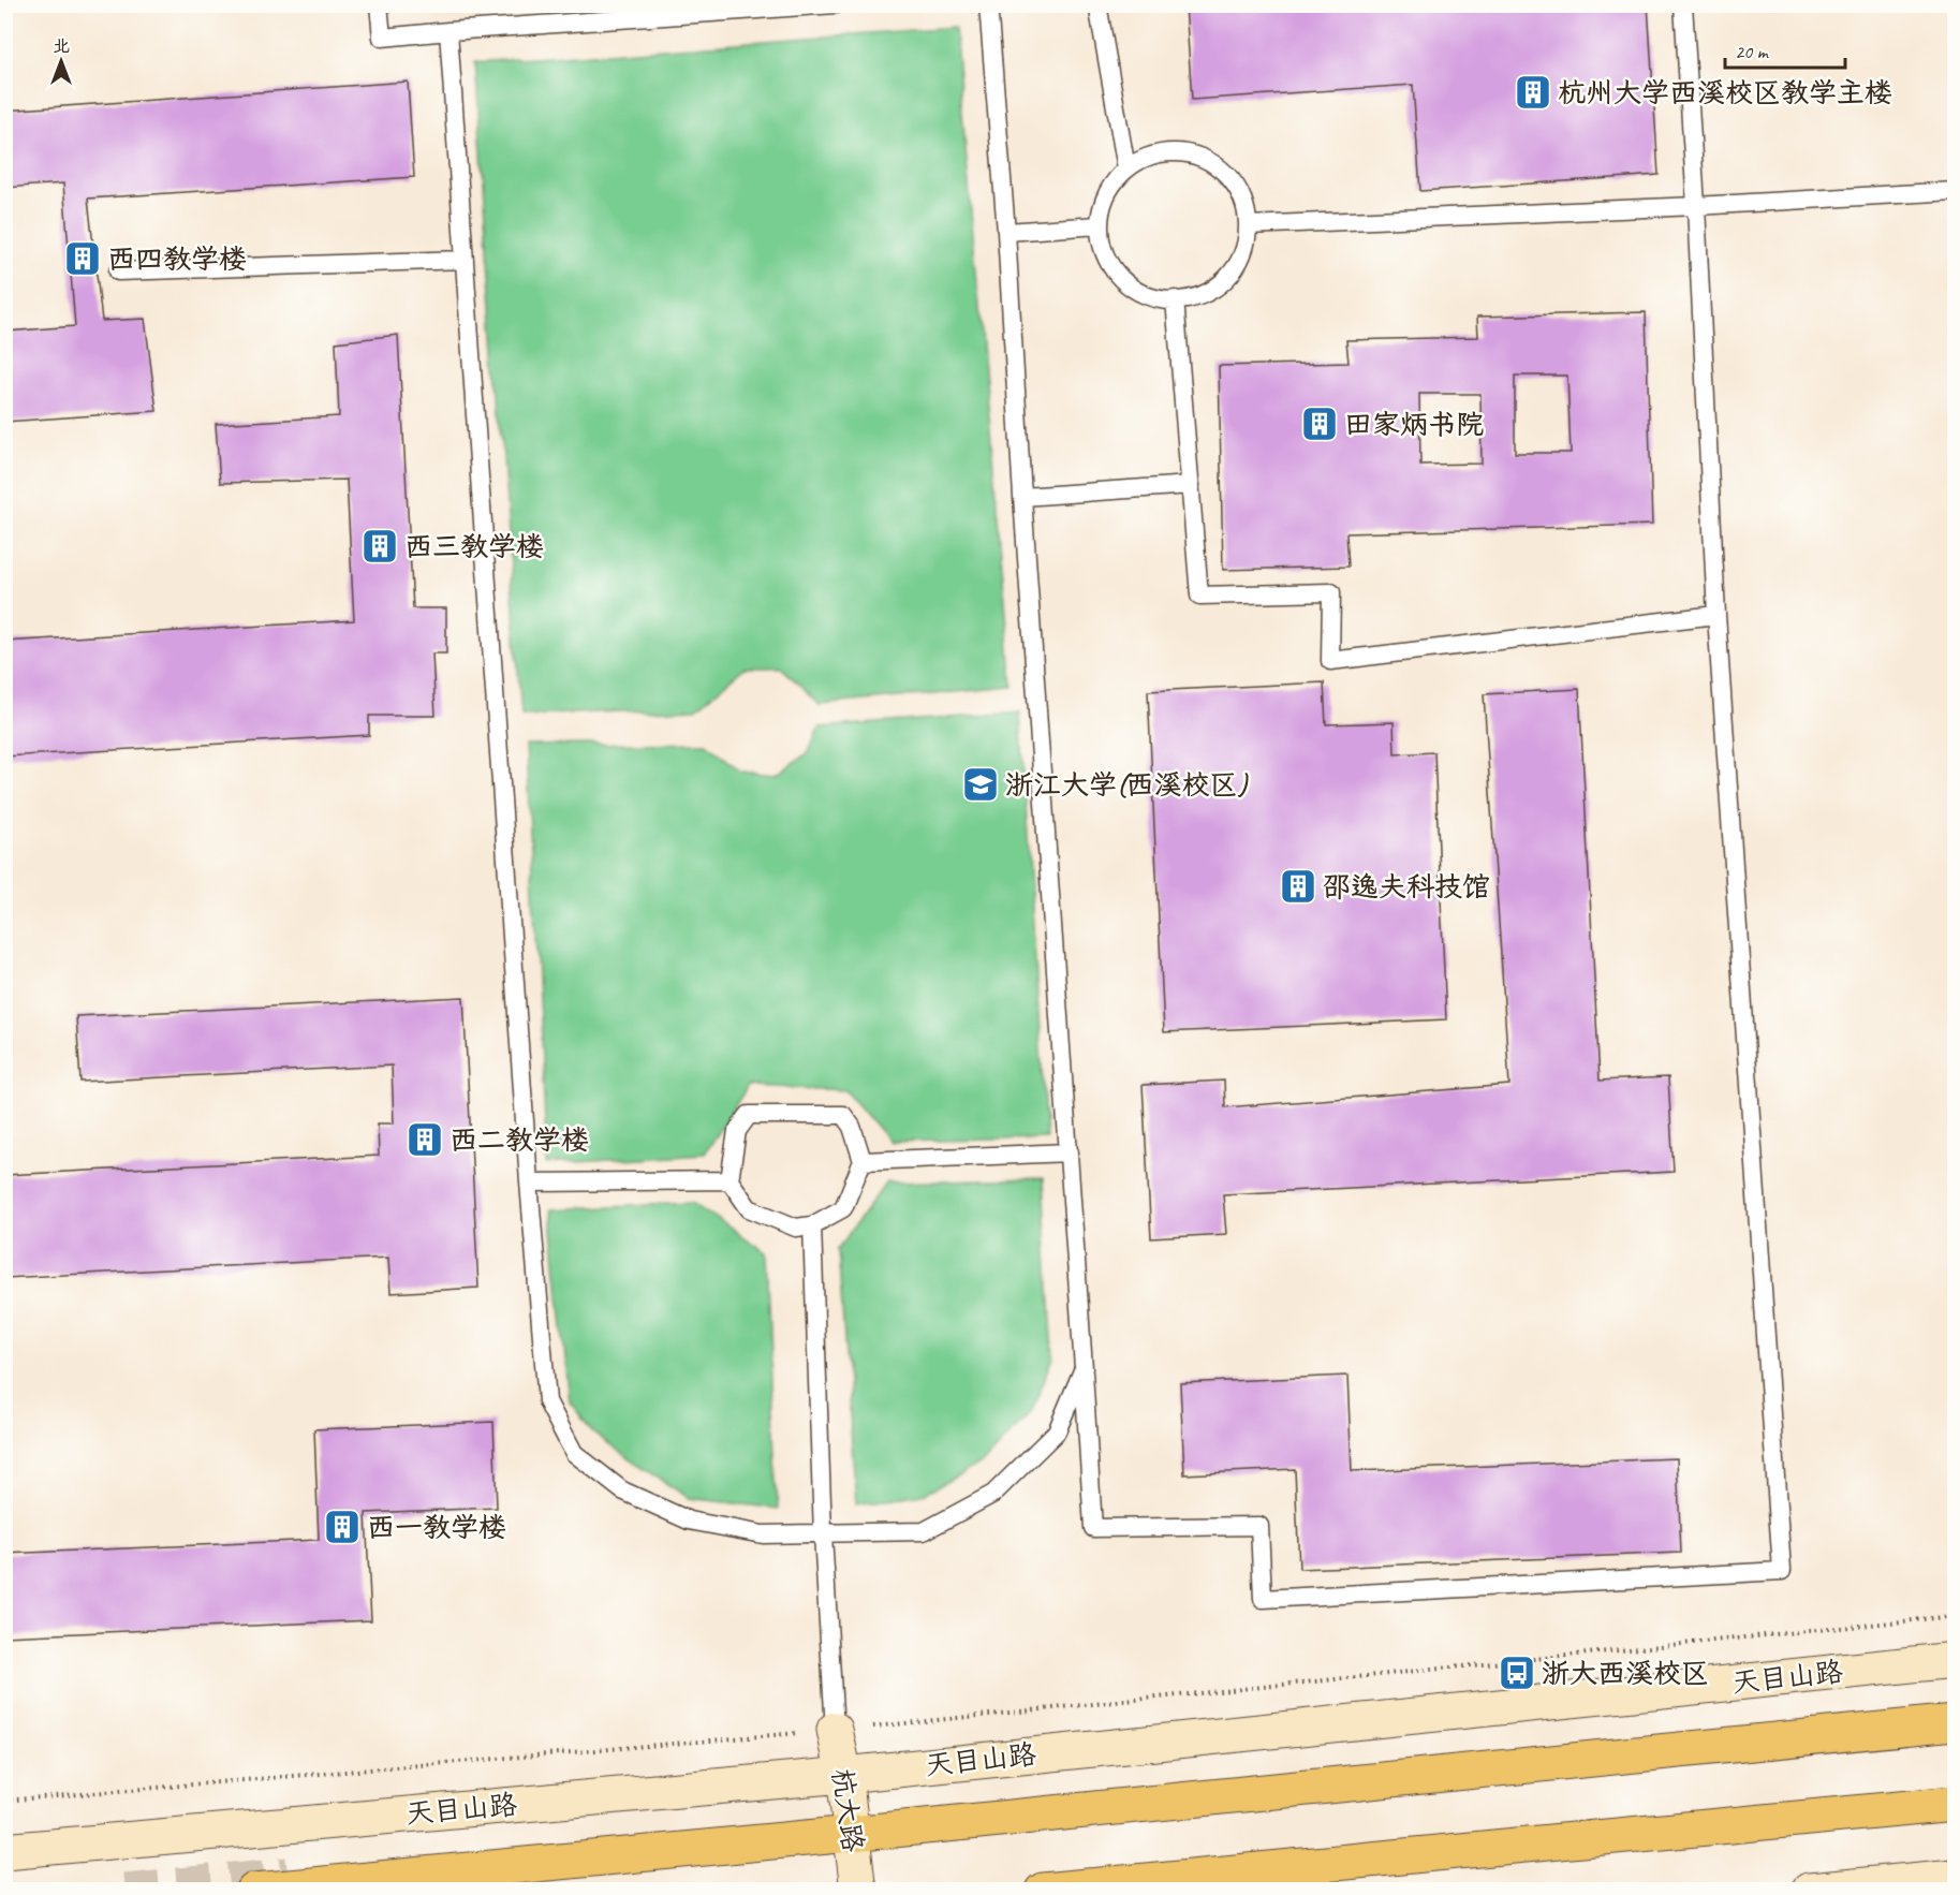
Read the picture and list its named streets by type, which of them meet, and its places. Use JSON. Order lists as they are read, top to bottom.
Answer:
{
  "streets": {
    "main road": ["天目山路", "杭大路"]
  },
  "crossings": [
    ["天目山路", "杭大路"]
  ],
  "places": {
    "building": [
      "杭州大学西溪校区教学主楼",
      "西四教学楼",
      "田家炳书院",
      "西三教学楼",
      "邵逸夫科技馆",
      "西二教学楼",
      "西一教学楼"
    ],
    "school or university": ["浙江大学(西溪校区)"],
    "bus stop": ["浙大西溪校区"]
  },
  "scale_bar": "20 m",
  "north": "top"
}
